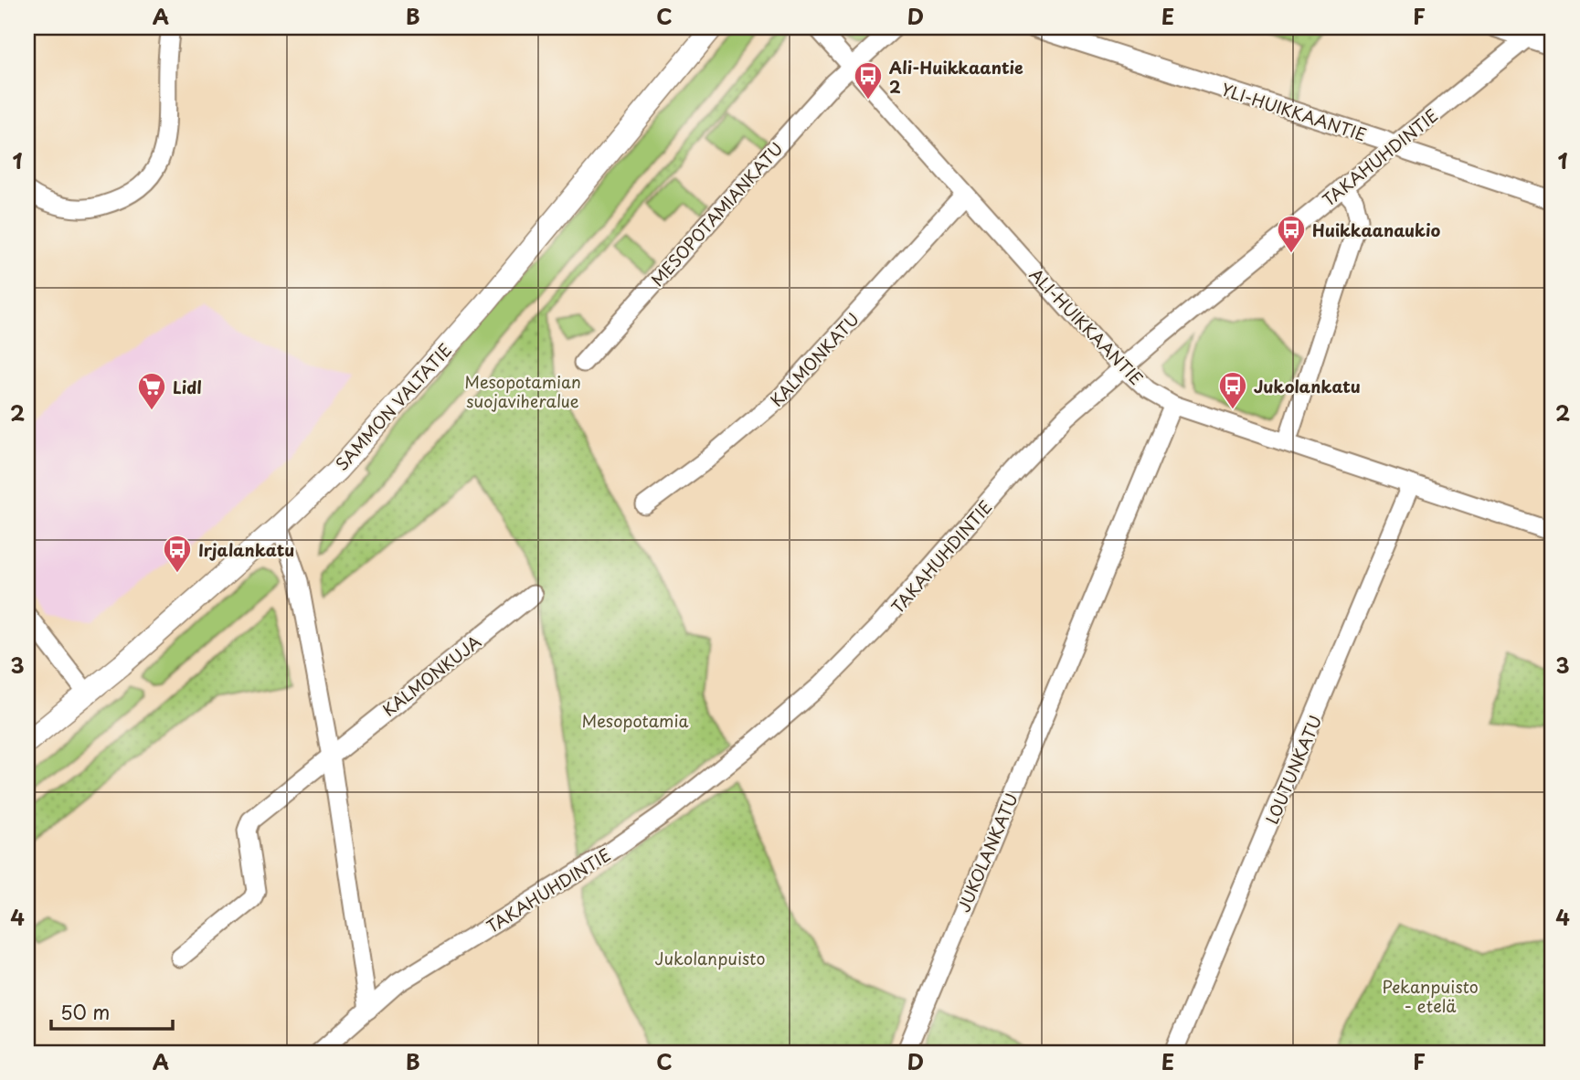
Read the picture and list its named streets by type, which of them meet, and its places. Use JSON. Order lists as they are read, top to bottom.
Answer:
{
  "streets": {
    "main road": ["SAMMON VALTATIE"],
    "street": [
      "YLI-HUIKKAANTIE",
      "TAKAHUHDINTIE",
      "MESOPOTAMIANKATU",
      "ALI-HUIKKAANTIE",
      "KALMONKATU",
      "KALMONKUJA",
      "LOUTUNKATU",
      "JUKOLANKATU"
    ]
  },
  "crossings": [
    ["YLI-HUIKKAANTIE", "TAKAHUHDINTIE"],
    ["TAKAHUHDINTIE", "ALI-HUIKKAANTIE"],
    ["MESOPOTAMIANKATU", "ALI-HUIKKAANTIE"],
    ["ALI-HUIKKAANTIE", "KALMONKATU"],
    ["ALI-HUIKKAANTIE", "LOUTUNKATU"],
    ["ALI-HUIKKAANTIE", "JUKOLANKATU"]
  ],
  "parks": [
    "Mesopotamian suojaviheralue",
    "Mesopotamia",
    "Jukolanpuisto",
    "Pekanpuisto - etelä"
  ],
  "places": {
    "bus stop": [
      "Ali-Huikkaantie 2",
      "Huikkaanaukio",
      "Jukolankatu",
      "Irjalankatu"
    ],
    "supermarket": ["Lidl"]
  },
  "scale_bar": "50 m",
  "grid": {
    "columns": [
      "A",
      "B",
      "C",
      "D",
      "E",
      "F"
    ],
    "rows": [
      "1",
      "2",
      "3",
      "4"
    ]
  }
}
